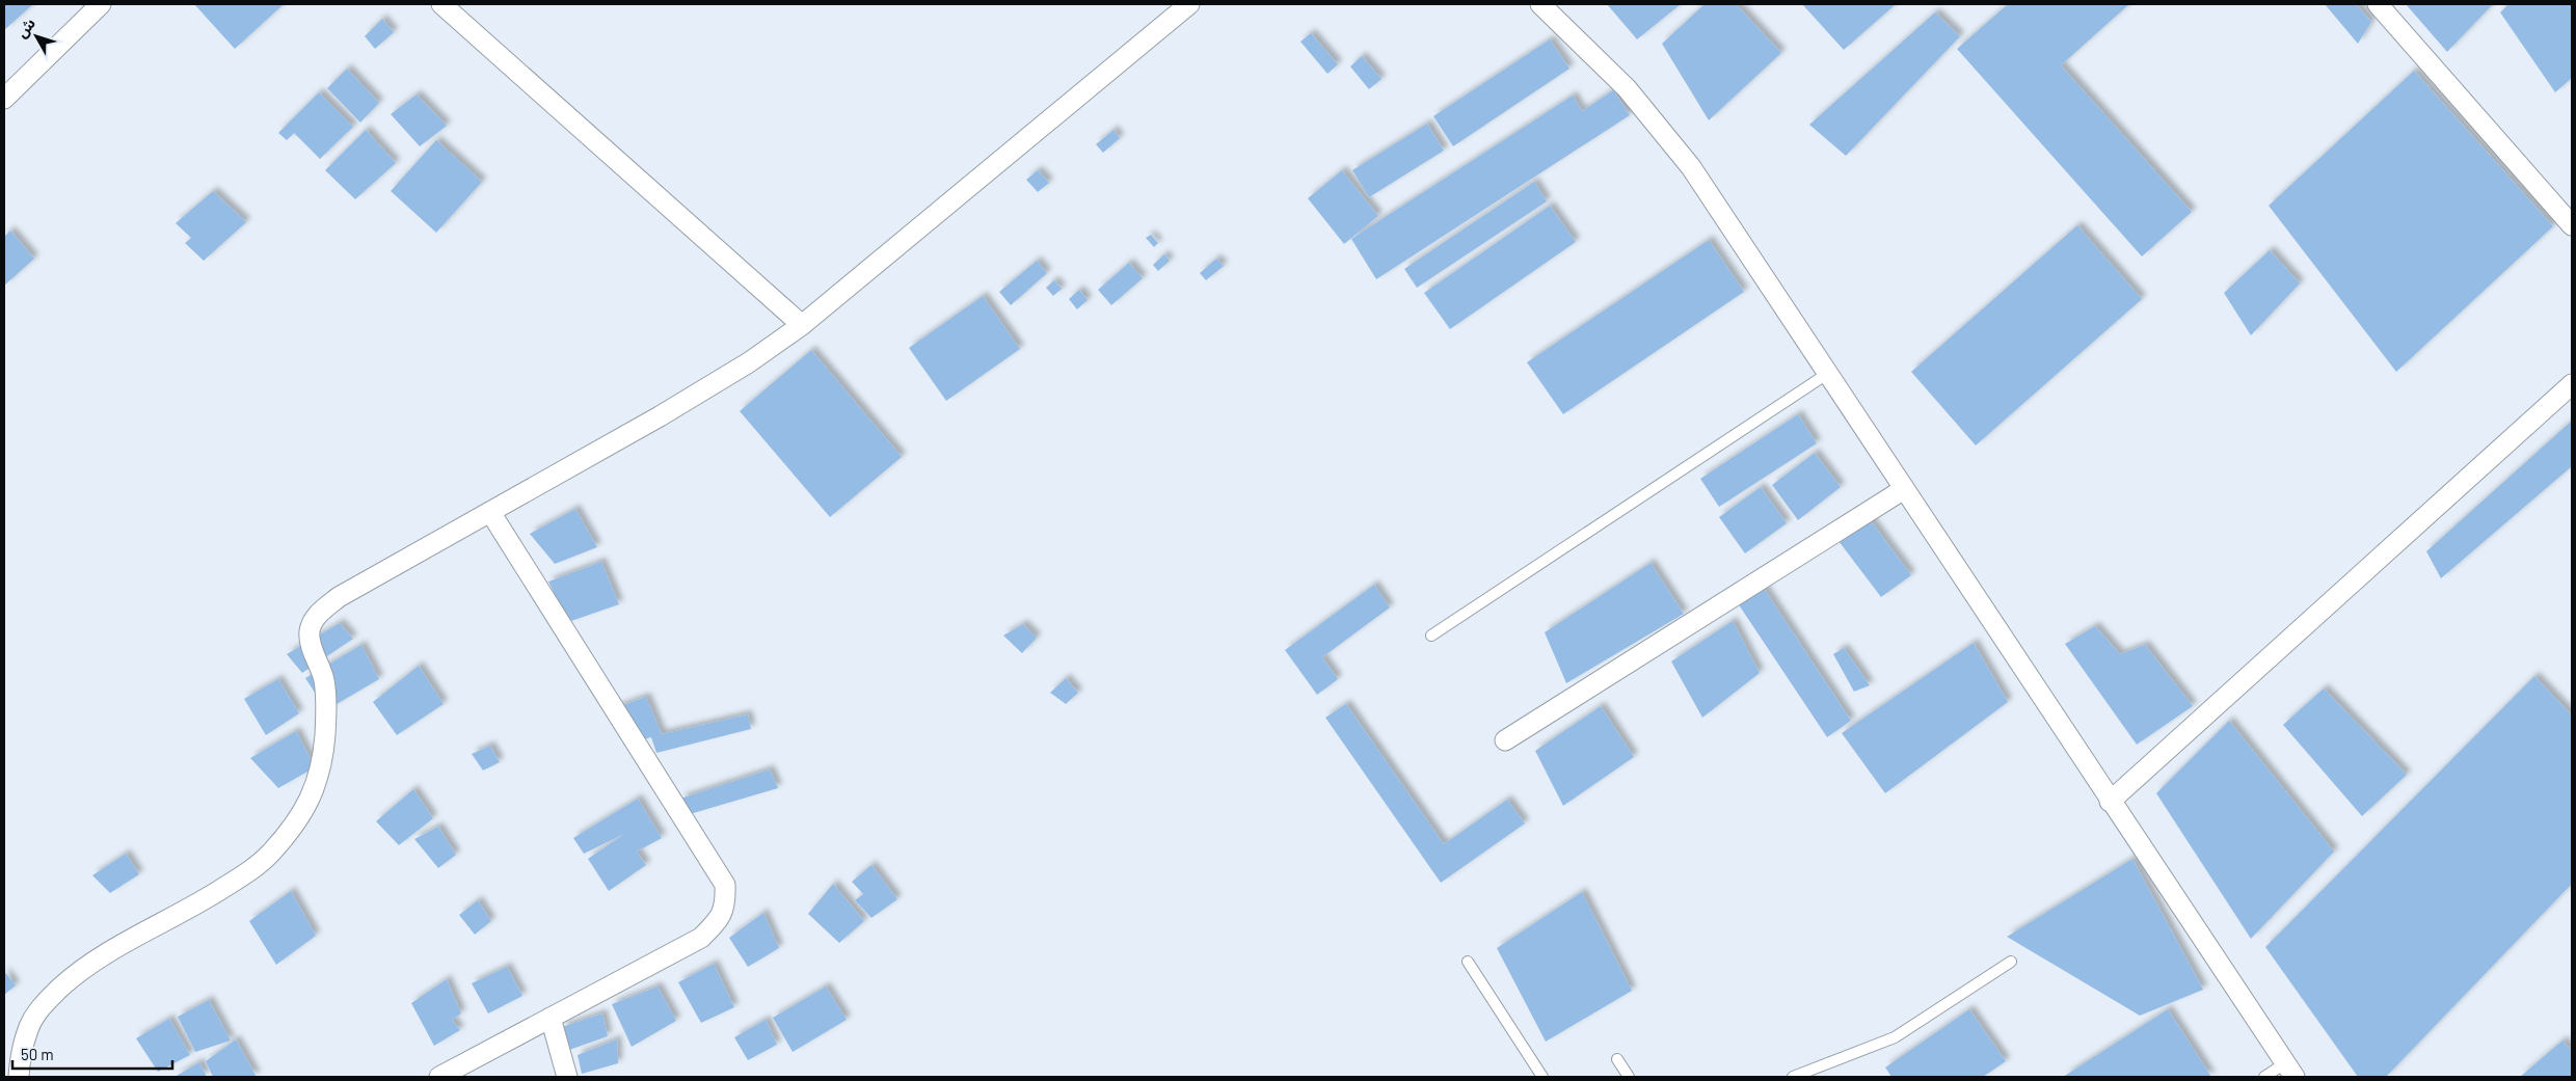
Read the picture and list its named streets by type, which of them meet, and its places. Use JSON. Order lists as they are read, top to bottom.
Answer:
{
  "scale_bar": "50 m",
  "north": "top left"
}
